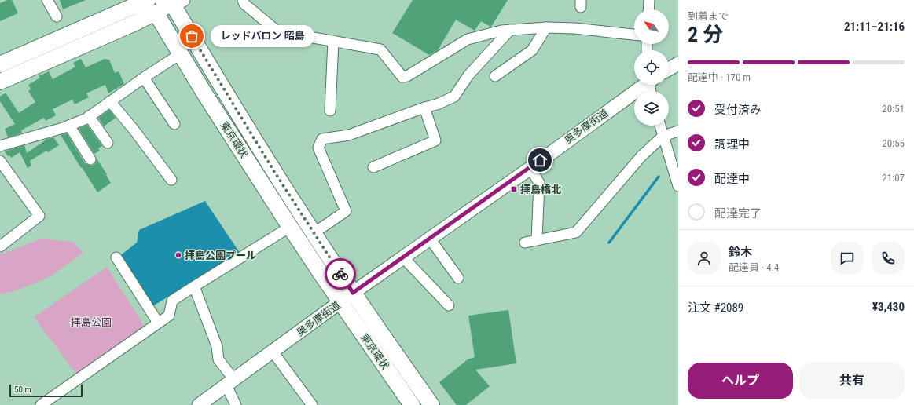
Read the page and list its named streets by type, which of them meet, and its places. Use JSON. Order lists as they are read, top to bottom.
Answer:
{
  "streets": {
    "highway": ["東京環状"],
    "main road": ["奥多摩街道"]
  },
  "crossings": [
    ["奥多摩街道", "東京環状"]
  ],
  "parks": ["拝島公園"],
  "places": {
    "other": ["レッドバロン 昭島", "拝島公園プール"],
    "transit": ["拝島橋北"]
  },
  "scale_bar": "50 m",
  "north": "top left",
  "page": {
    "heading": ["2 分", "到着まで", "21:11–21:16"],
    "panel": [
      "鈴木",
      "配達員 · 4.4",
      "注文 #2089",
      "¥3,430"
    ],
    "bubble": "レッドバロン 昭島",
    "bar": "配達中 · 170 m",
    "list": [
      ["受付済み", "20:51"],
      ["調理中", "20:55"],
      ["配達中", "21:07"],
      "配達完了"
    ],
    "buttons": ["ヘルプ", "共有"],
    "scale": "50 m"
  }
}
